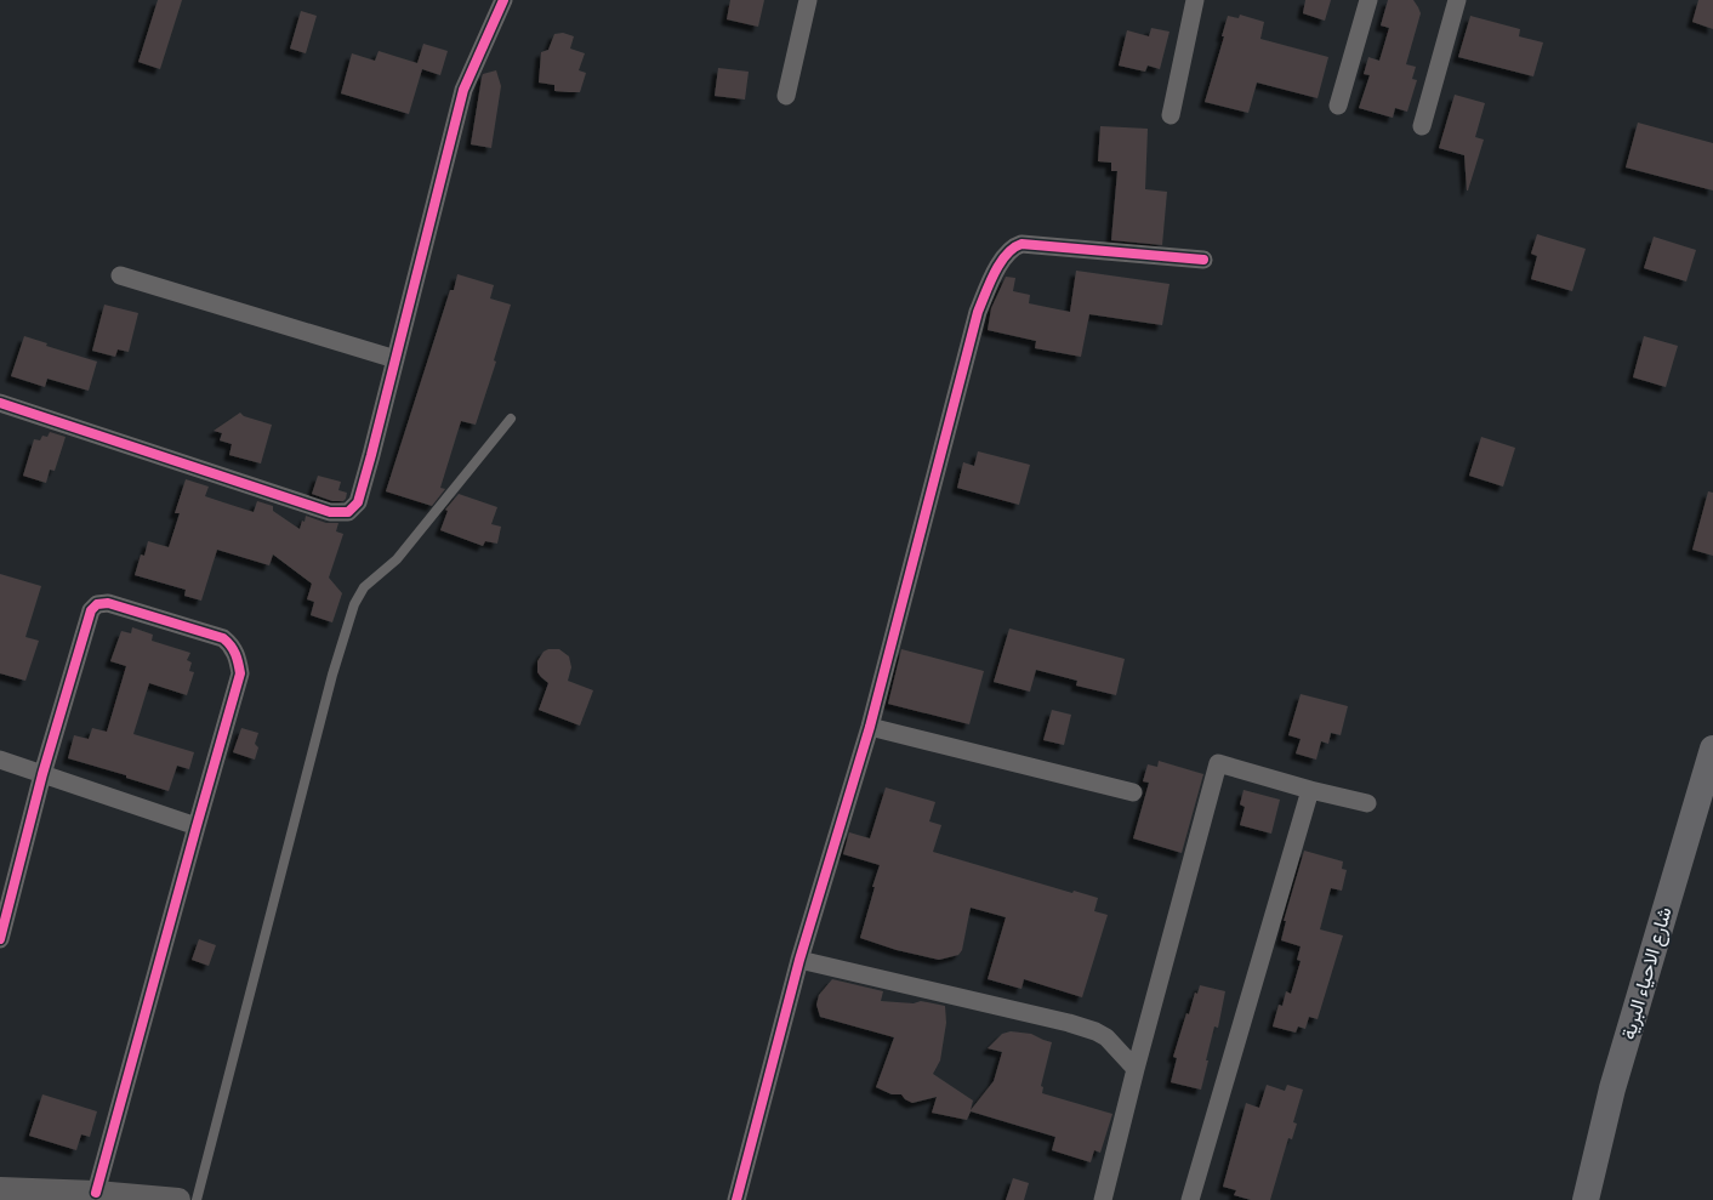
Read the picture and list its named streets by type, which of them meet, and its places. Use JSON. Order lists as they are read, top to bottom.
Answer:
{
  "streets": {
    "main road": ["شارع الاحياء البرية"]
  }
}
